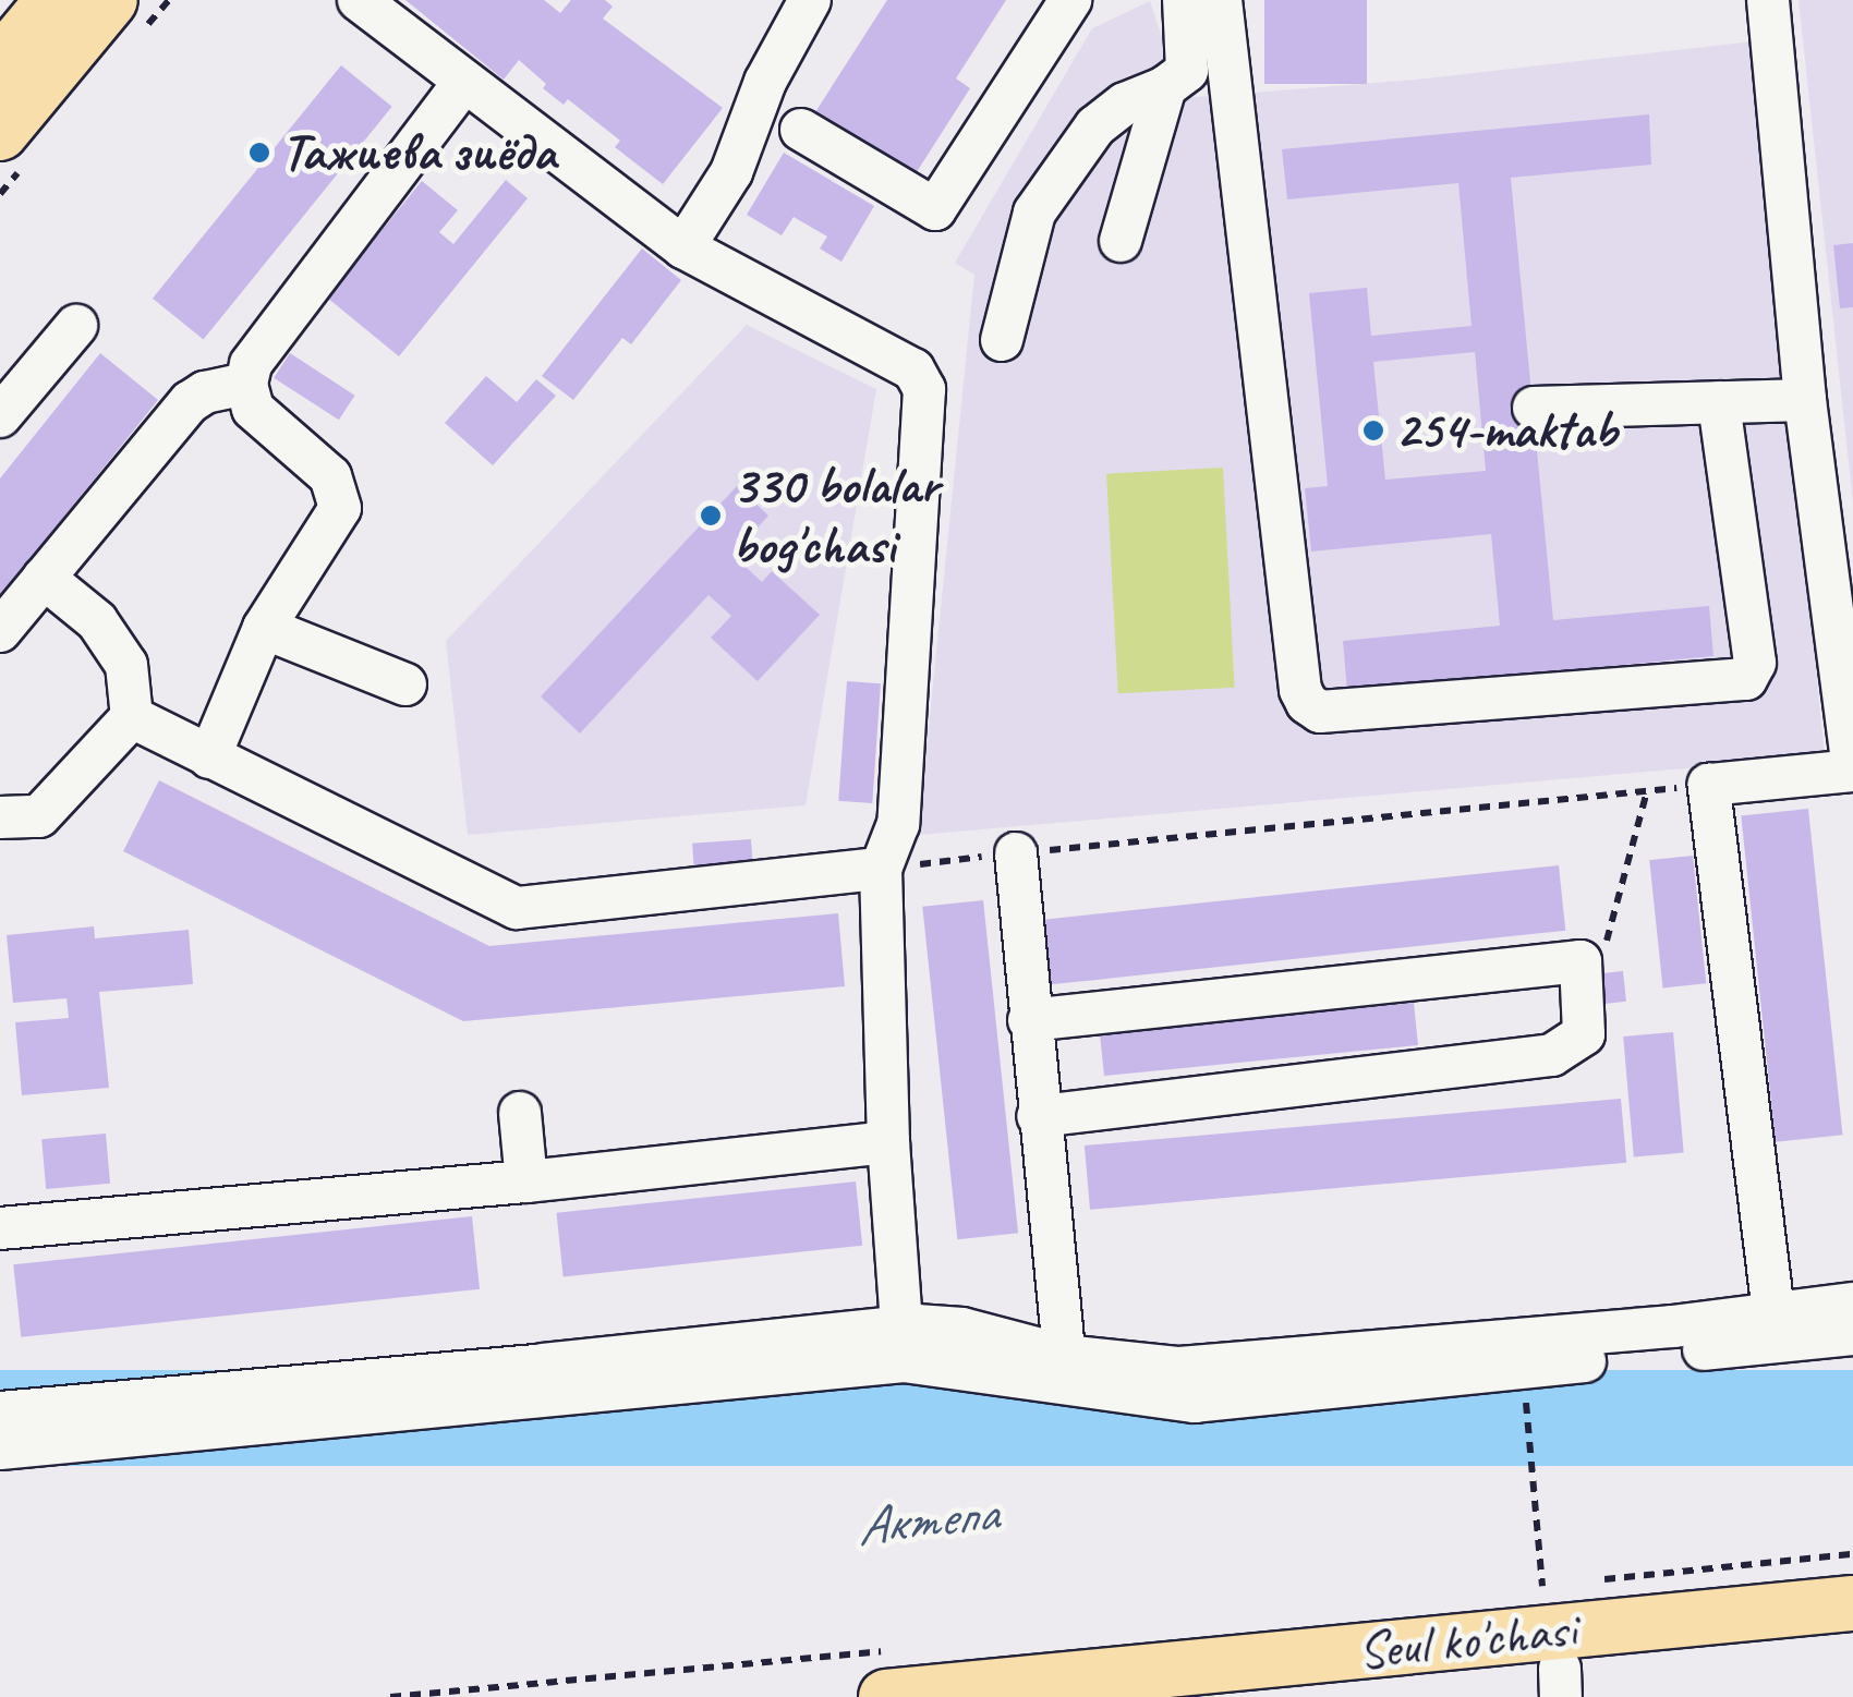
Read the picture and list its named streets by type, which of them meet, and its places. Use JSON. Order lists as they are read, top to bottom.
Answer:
{
  "streets": {
    "main road": ["Seul ko'chasi"]
  },
  "water": ["Актепа"],
  "places": ["Тажиева зиёда", "254-maktab", "330 bolalar bog'chasi"]
}
